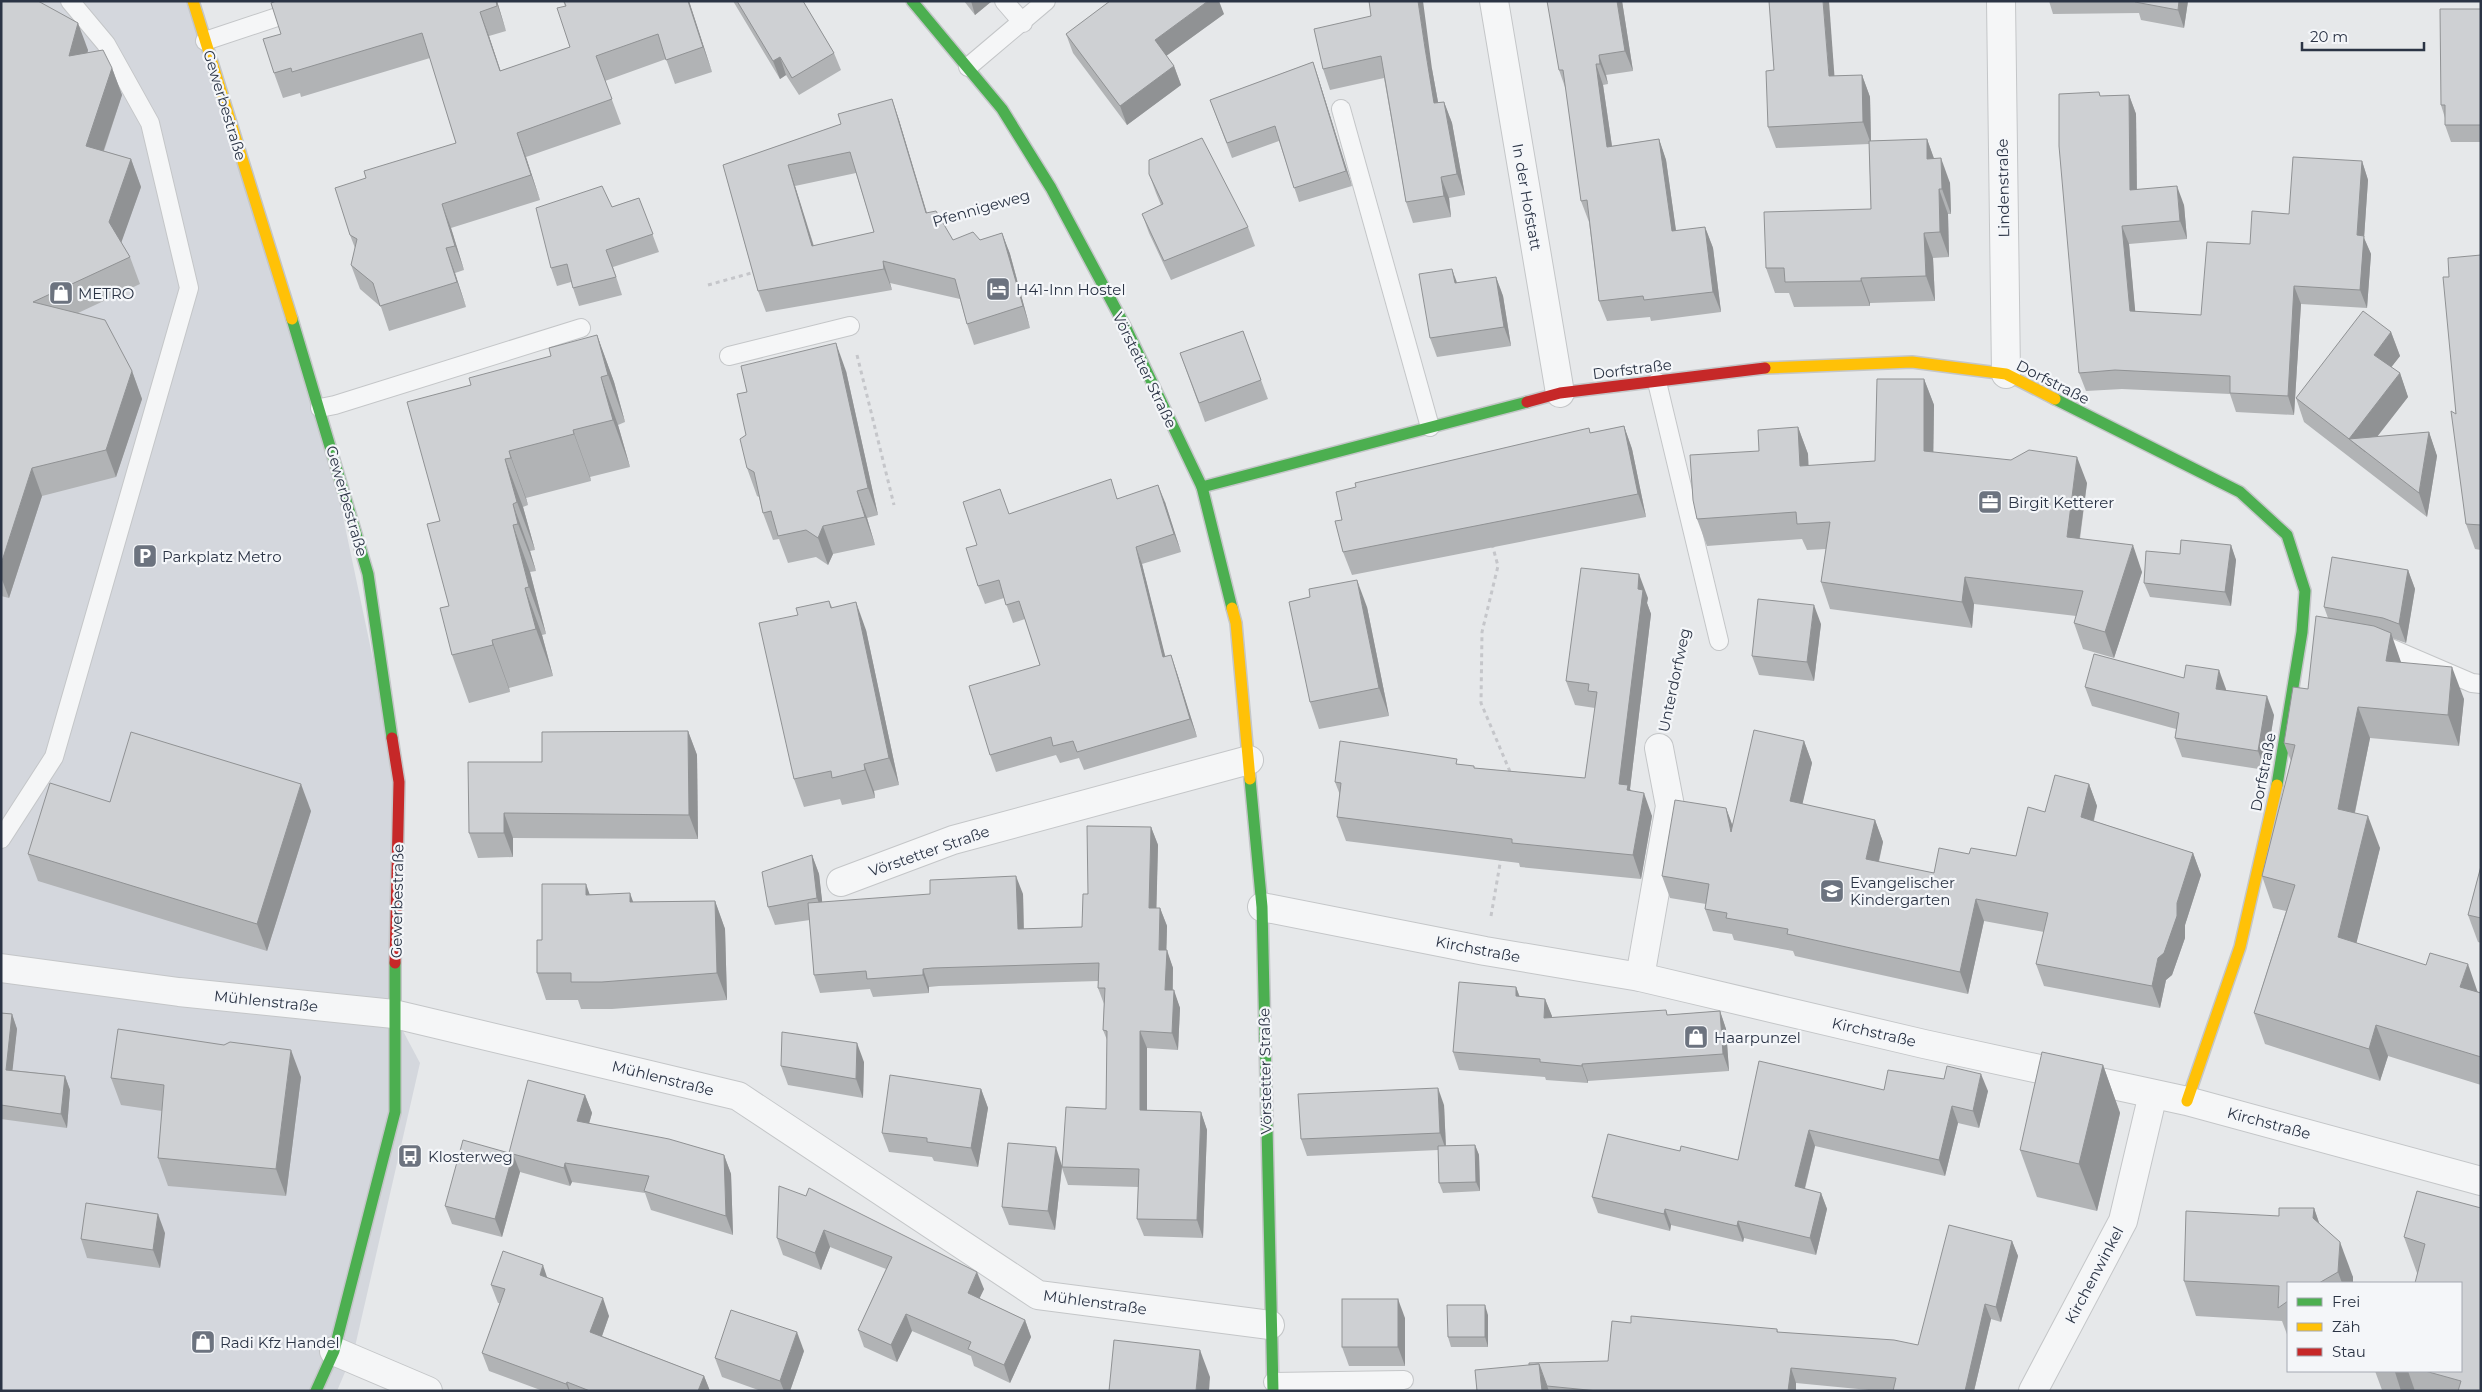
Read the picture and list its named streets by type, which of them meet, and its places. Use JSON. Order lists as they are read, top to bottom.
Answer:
{
  "streets": {
    "street": [
      "Gewerbestraße",
      "Lindenstraße",
      "In der Hofstatt",
      "Dorfstraße",
      "Vörstetter Straße",
      "Unterdorfweg",
      "Kirchstraße",
      "Mühlenstraße",
      "Kirchenwinkel"
    ],
    "path": ["Pfennigeweg"]
  },
  "crossings": [
    ["Gewerbestraße", "Mühlenstraße"],
    ["Lindenstraße", "Dorfstraße"],
    ["In der Hofstatt", "Dorfstraße"],
    ["Pfennigeweg", "Vörstetter Straße"],
    ["Dorfstraße", "Vörstetter Straße"],
    ["Dorfstraße", "Kirchstraße"],
    ["Vörstetter Straße", "Kirchstraße"],
    ["Vörstetter Straße", "Mühlenstraße"],
    ["Unterdorfweg", "Kirchstraße"],
    ["Kirchstraße", "Kirchenwinkel"]
  ],
  "places": {
    "hotel": ["H41-Inn Hostel"],
    "shop": ["METRO", "Haarpunzel", "Radi Kfz Handel"],
    "office": ["Birgit Ketterer"],
    "parking": ["Parkplatz Metro"],
    "school or university": ["Evangelischer Kindergarten"],
    "bus stop": ["Klosterweg"]
  },
  "legend": ["Frei", "Zäh", "Stau"],
  "scale_bar": "20 m"
}
